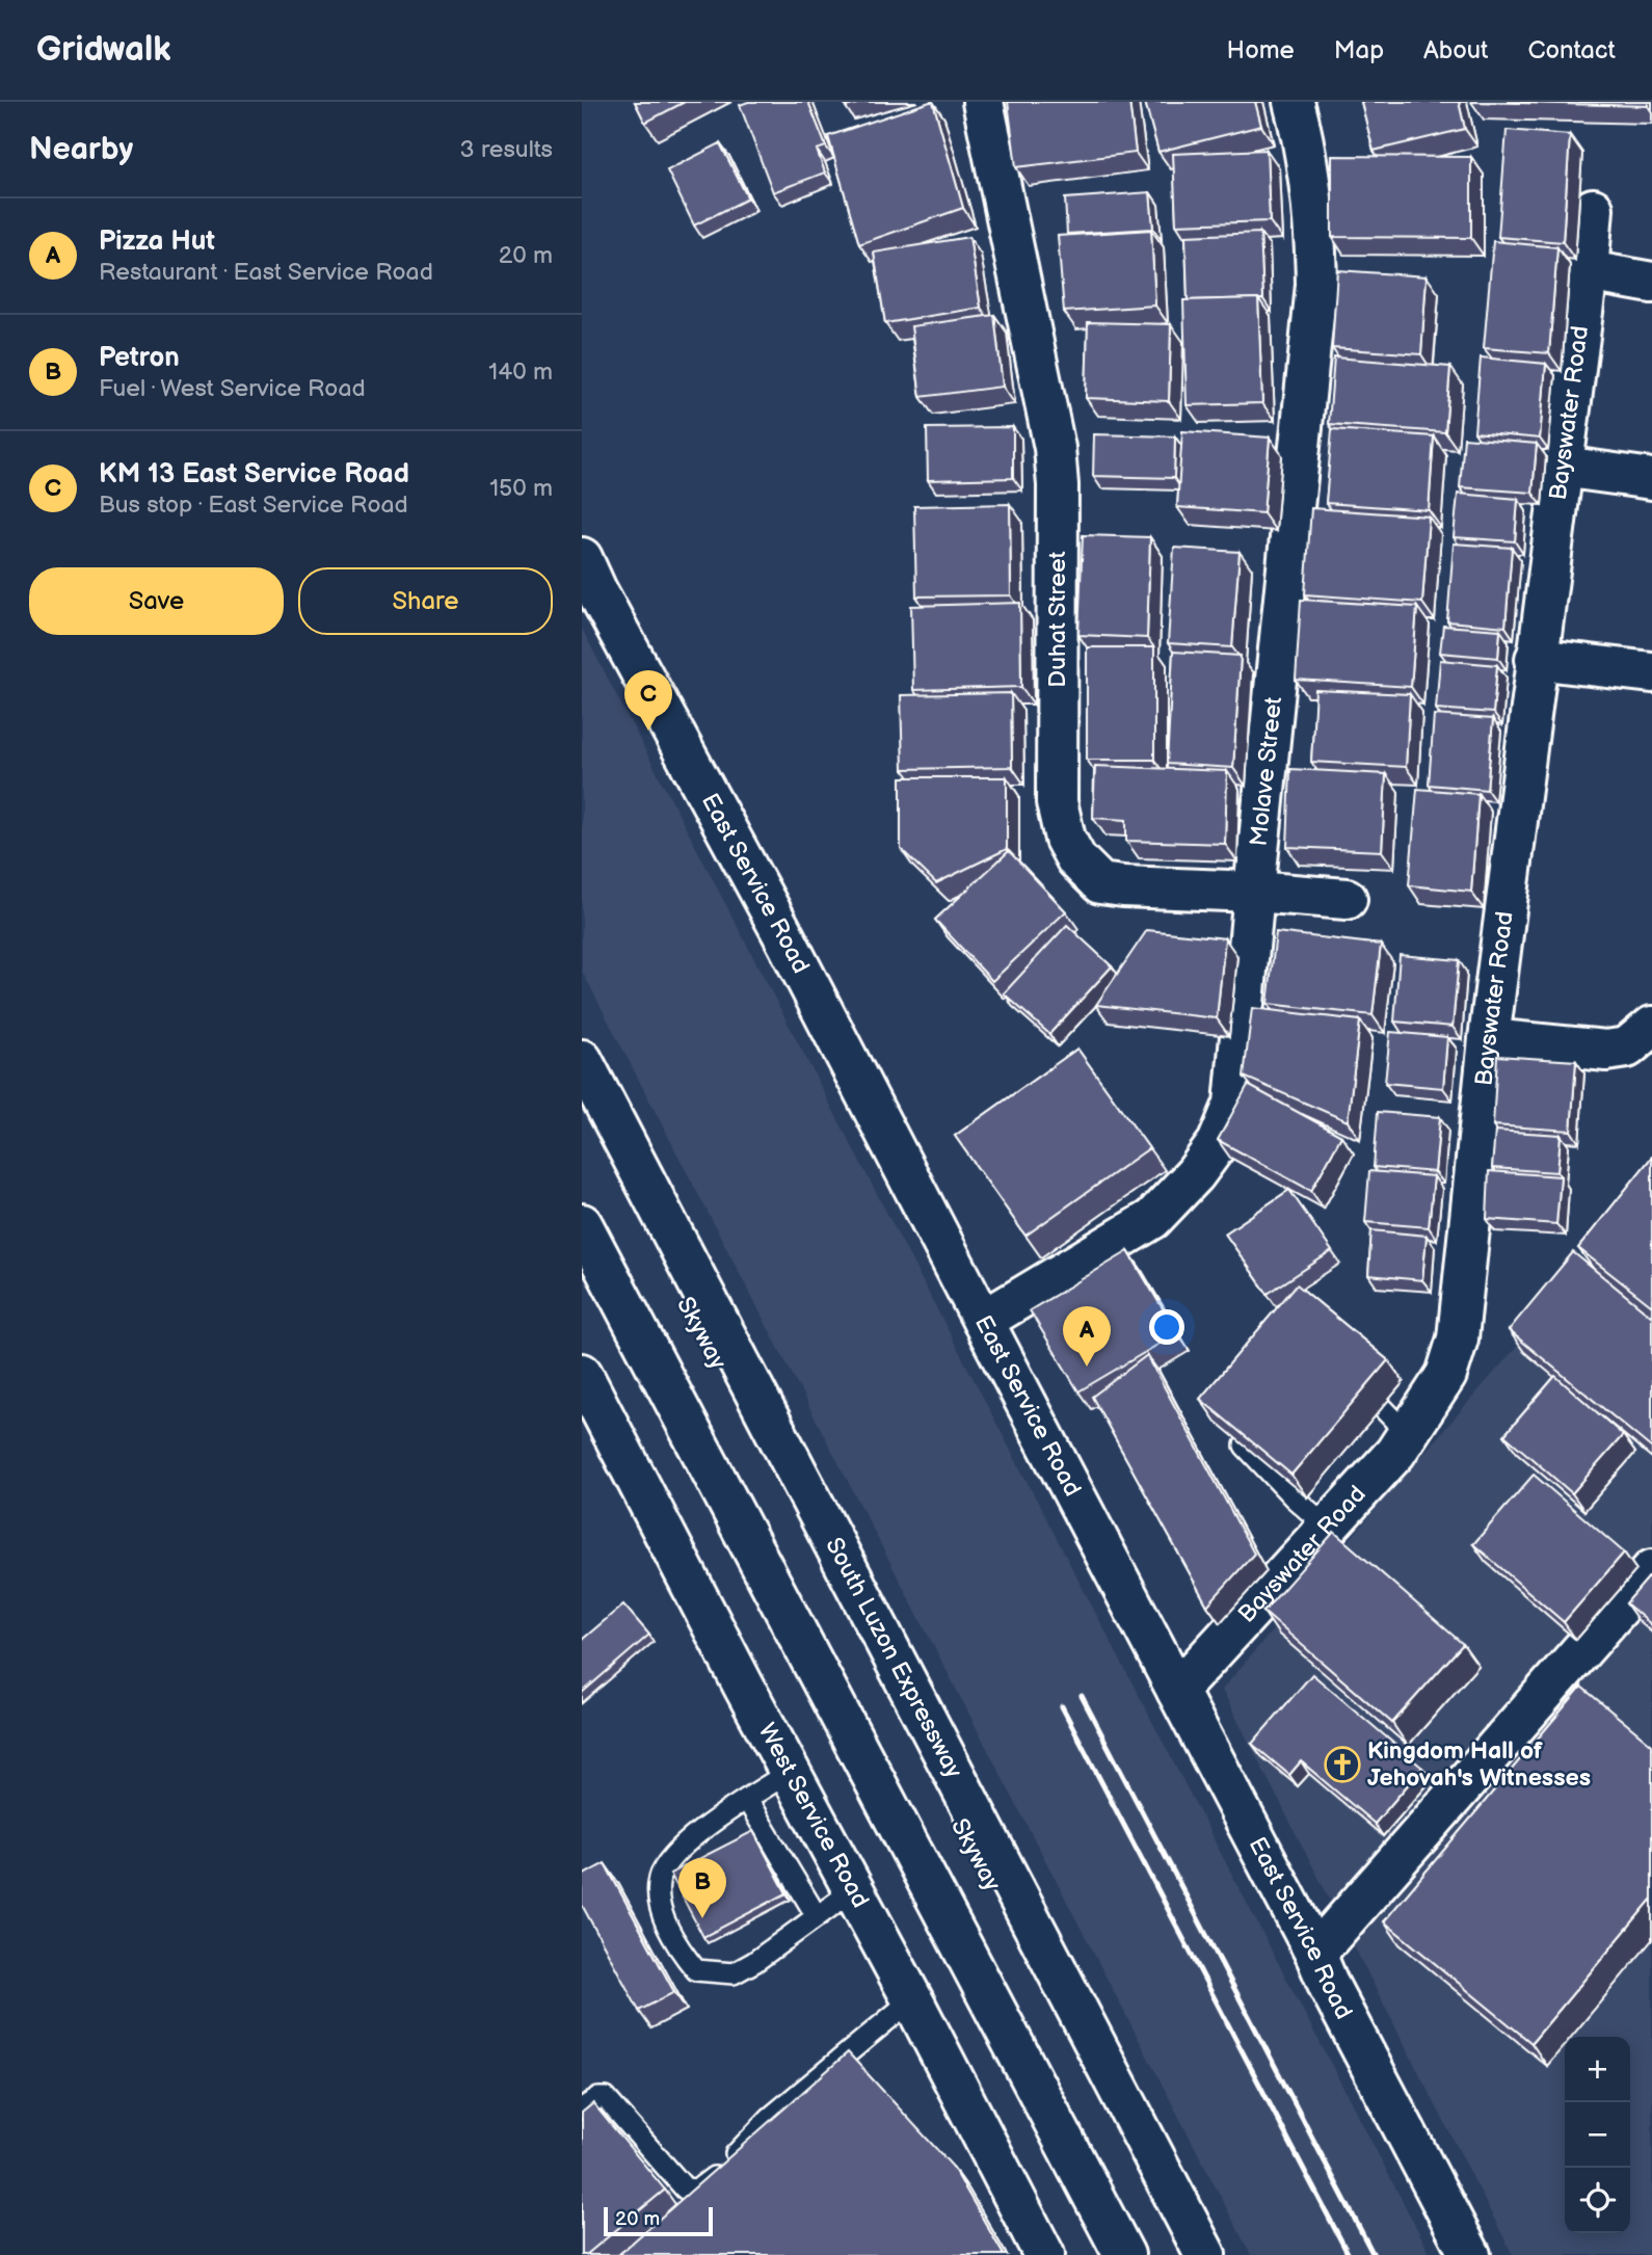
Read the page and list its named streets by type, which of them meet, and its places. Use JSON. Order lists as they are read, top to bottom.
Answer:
{
  "streets": {
    "main road": [
      "Bayswater Road",
      "Duhat Street",
      "Molave Street",
      "East Service Road",
      "Skyway",
      "South Luzon Expressway",
      "West Service Road"
    ]
  },
  "crossings": [
    ["Bayswater Road", "East Service Road"],
    ["Duhat Street", "Molave Street"],
    ["Molave Street", "East Service Road"]
  ],
  "places": {
    "church": ["Kingdom Hall of Jehovah's Witnesses"]
  },
  "scale_bar": "20 m",
  "page": {
    "header": "Gridwalk",
    "nav": [
      "Home",
      "Map",
      "About",
      "Contact"
    ],
    "heading": ["Nearby", "3 results"],
    "list": [
      {
        "mark": "A",
        "name": "Pizza Hut",
        "note": "Restaurant · East Service Road",
        "value": "20 m"
      },
      {
        "mark": "B",
        "name": "Petron",
        "note": "Fuel · West Service Road",
        "value": "140 m"
      },
      {
        "mark": "C",
        "name": "KM 13 East Service Road",
        "note": "Bus stop · East Service Road",
        "value": "150 m"
      }
    ],
    "buttons": ["Save", "Share"],
    "pins": ["C", "A", "B"],
    "map_buttons": ["+", "−"],
    "scale": "20 m"
  }
}
